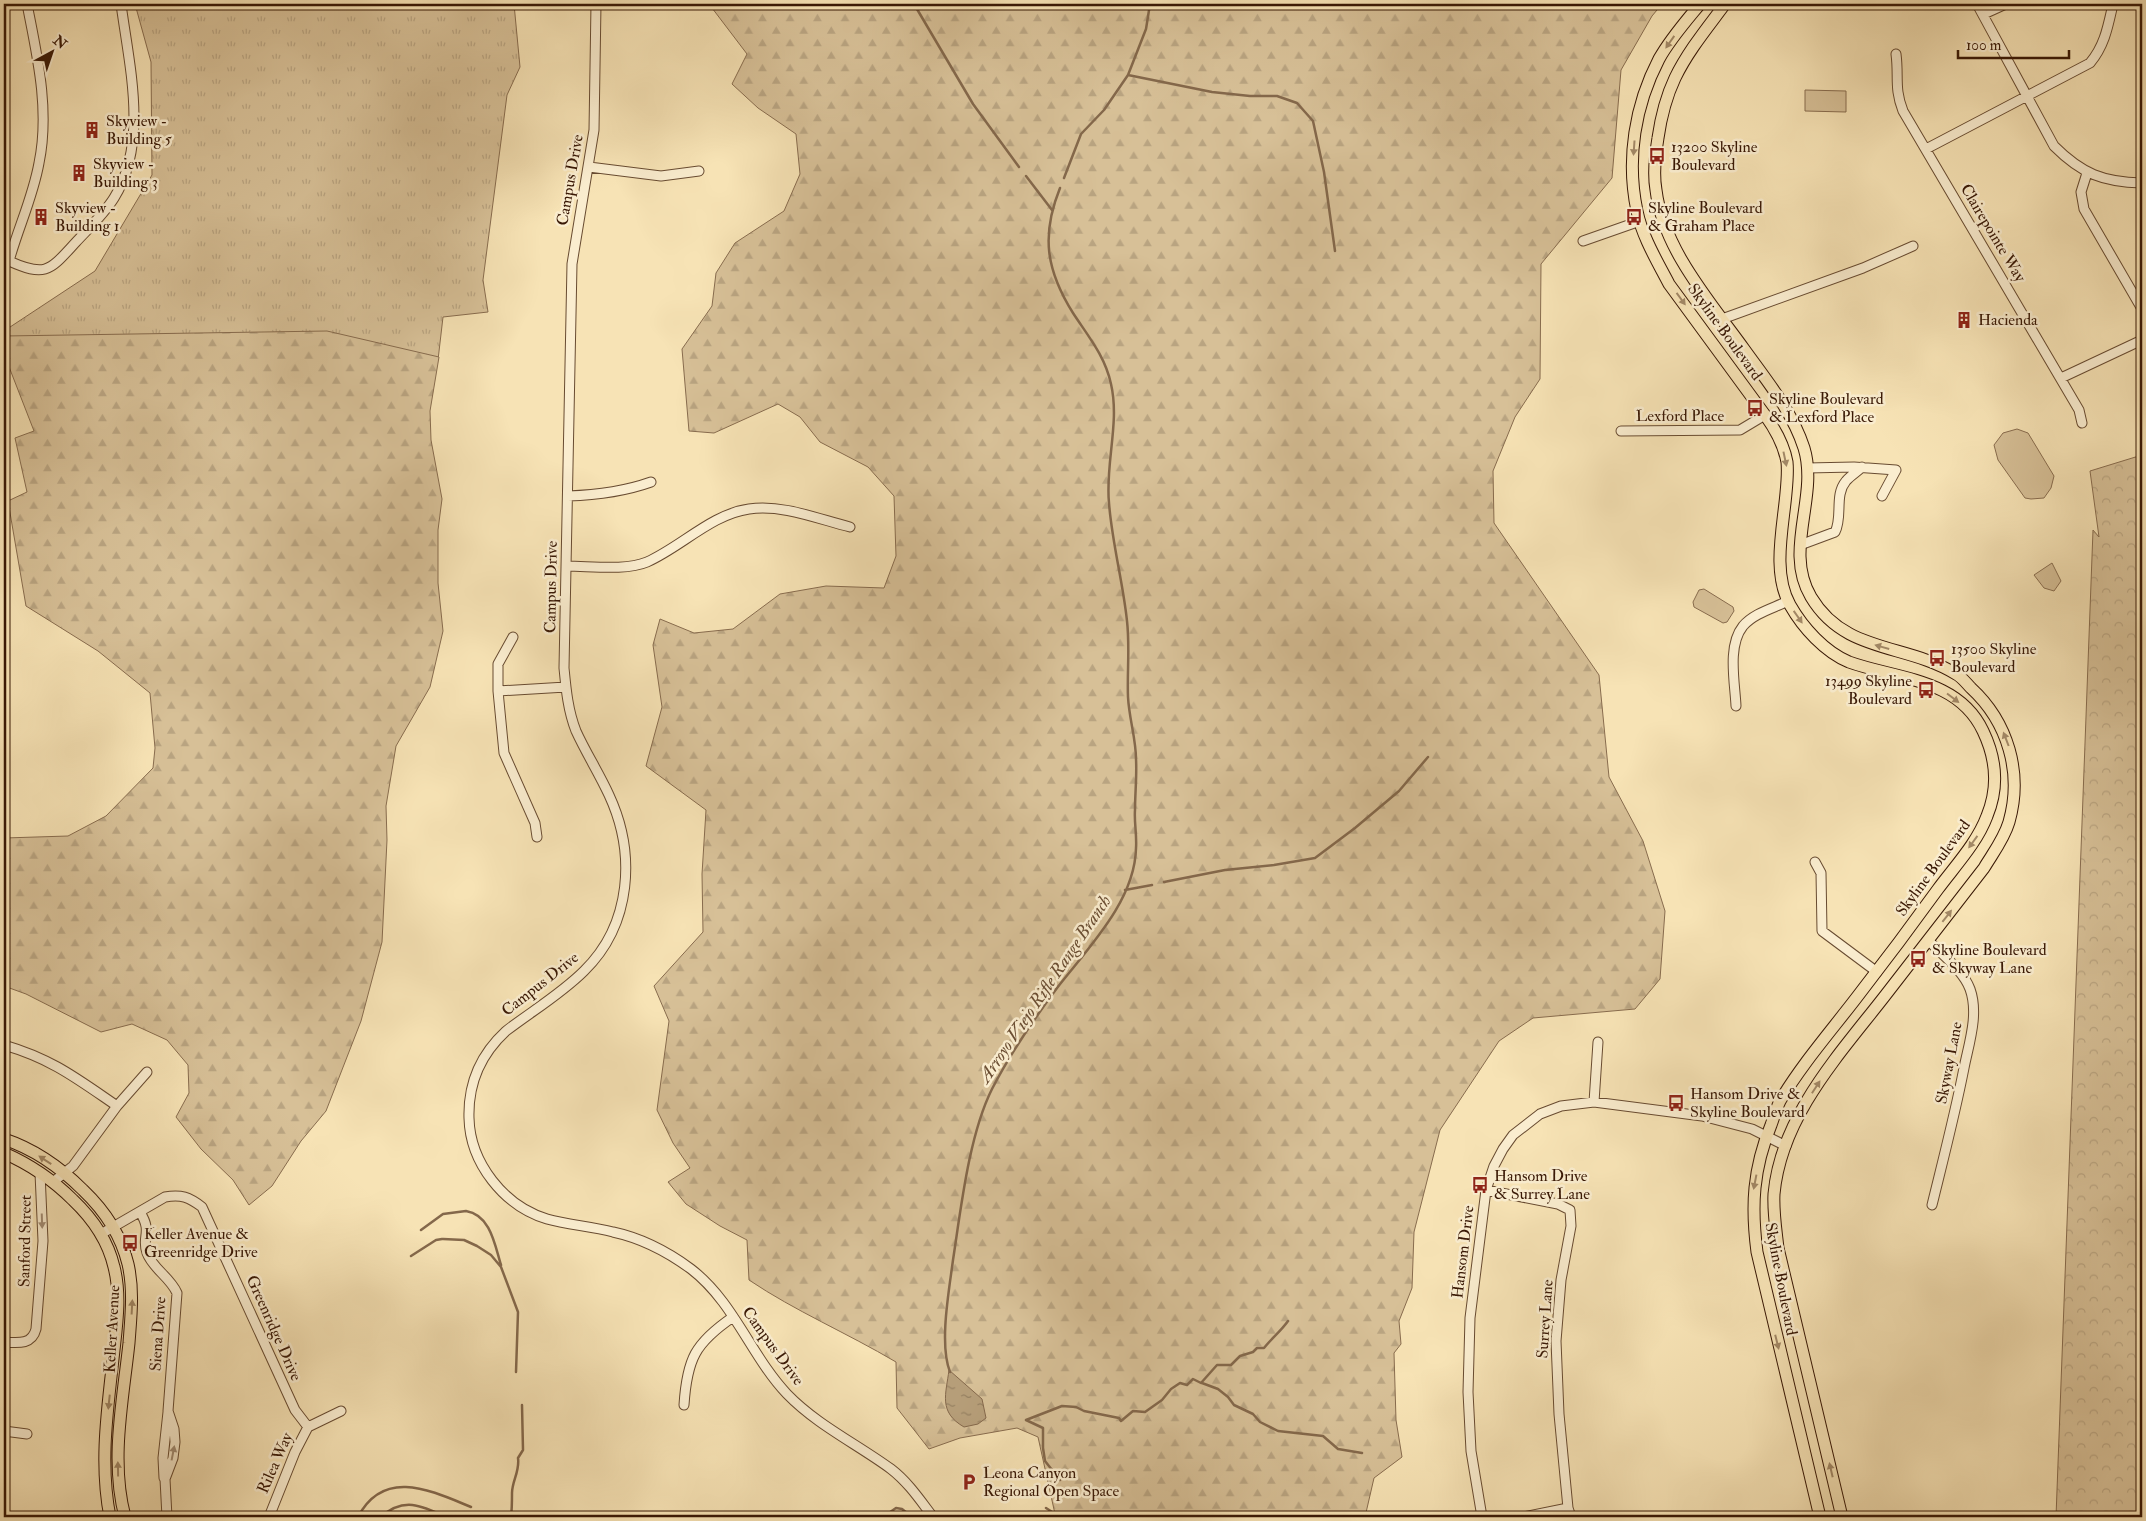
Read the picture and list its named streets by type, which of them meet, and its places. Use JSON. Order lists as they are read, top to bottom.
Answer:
{
  "streets": {
    "main road": ["Skyline Boulevard", "Keller Avenue"],
    "street": [
      "Campus Drive",
      "Clairepointe Way",
      "Lexford Place",
      "Skyway Lane",
      "Sanford Street",
      "Hansom Drive",
      "Surrey Lane",
      "Greenridge Drive",
      "Siena Drive",
      "Rilea Way"
    ]
  },
  "crossings": [
    ["Skyline Boulevard", "Lexford Place"],
    ["Skyline Boulevard", "Skyway Lane"],
    ["Skyline Boulevard", "Hansom Drive"],
    ["Sanford Street", "Keller Avenue"],
    ["Hansom Drive", "Surrey Lane"],
    ["Greenridge Drive", "Keller Avenue"],
    ["Greenridge Drive", "Siena Drive"],
    ["Greenridge Drive", "Rilea Way"]
  ],
  "one_way": ["Sanford Street"],
  "water": ["Arroyo Viejo Rifle Range Branch"],
  "places": {
    "building": [
      "Skyview - Building 5",
      "Skyview - Building 3",
      "Skyview - Building 1",
      "Hacienda"
    ],
    "bus stop": [
      "13200 Skyline Boulevard",
      "Skyline Boulevard & Graham Place",
      "Skyline Boulevard & Lexford Place",
      "13500 Skyline Boulevard",
      "13499 Skyline Boulevard",
      "Skyline Boulevard & Skyway Lane",
      "Hansom Drive & Skyline Boulevard",
      "Hansom Drive & Surrey Lane",
      "Keller Avenue & Greenridge Drive"
    ],
    "parking": ["Leona Canyon Regional Open Space"]
  },
  "scale_bar": "100 m",
  "north": "top right"
}
